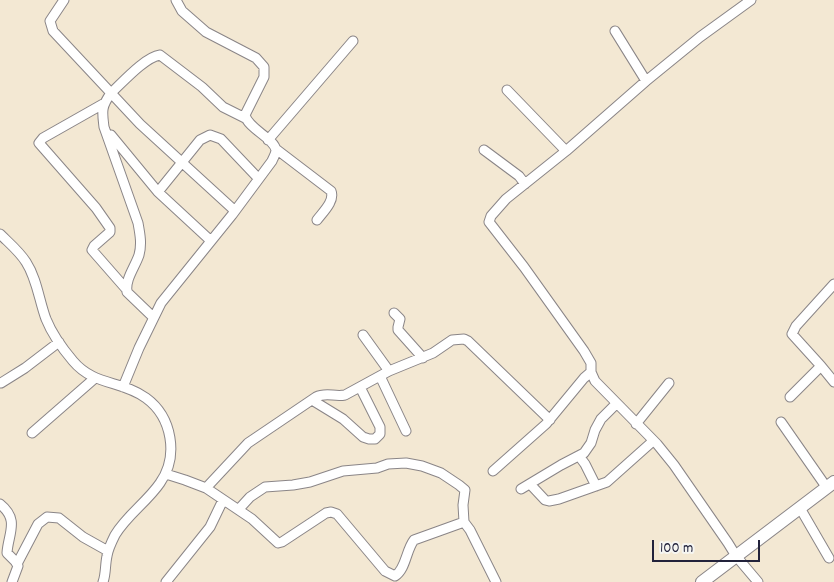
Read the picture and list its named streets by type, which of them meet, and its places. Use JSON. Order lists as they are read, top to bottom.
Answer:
{
  "scale_bar": "100 m"
}
